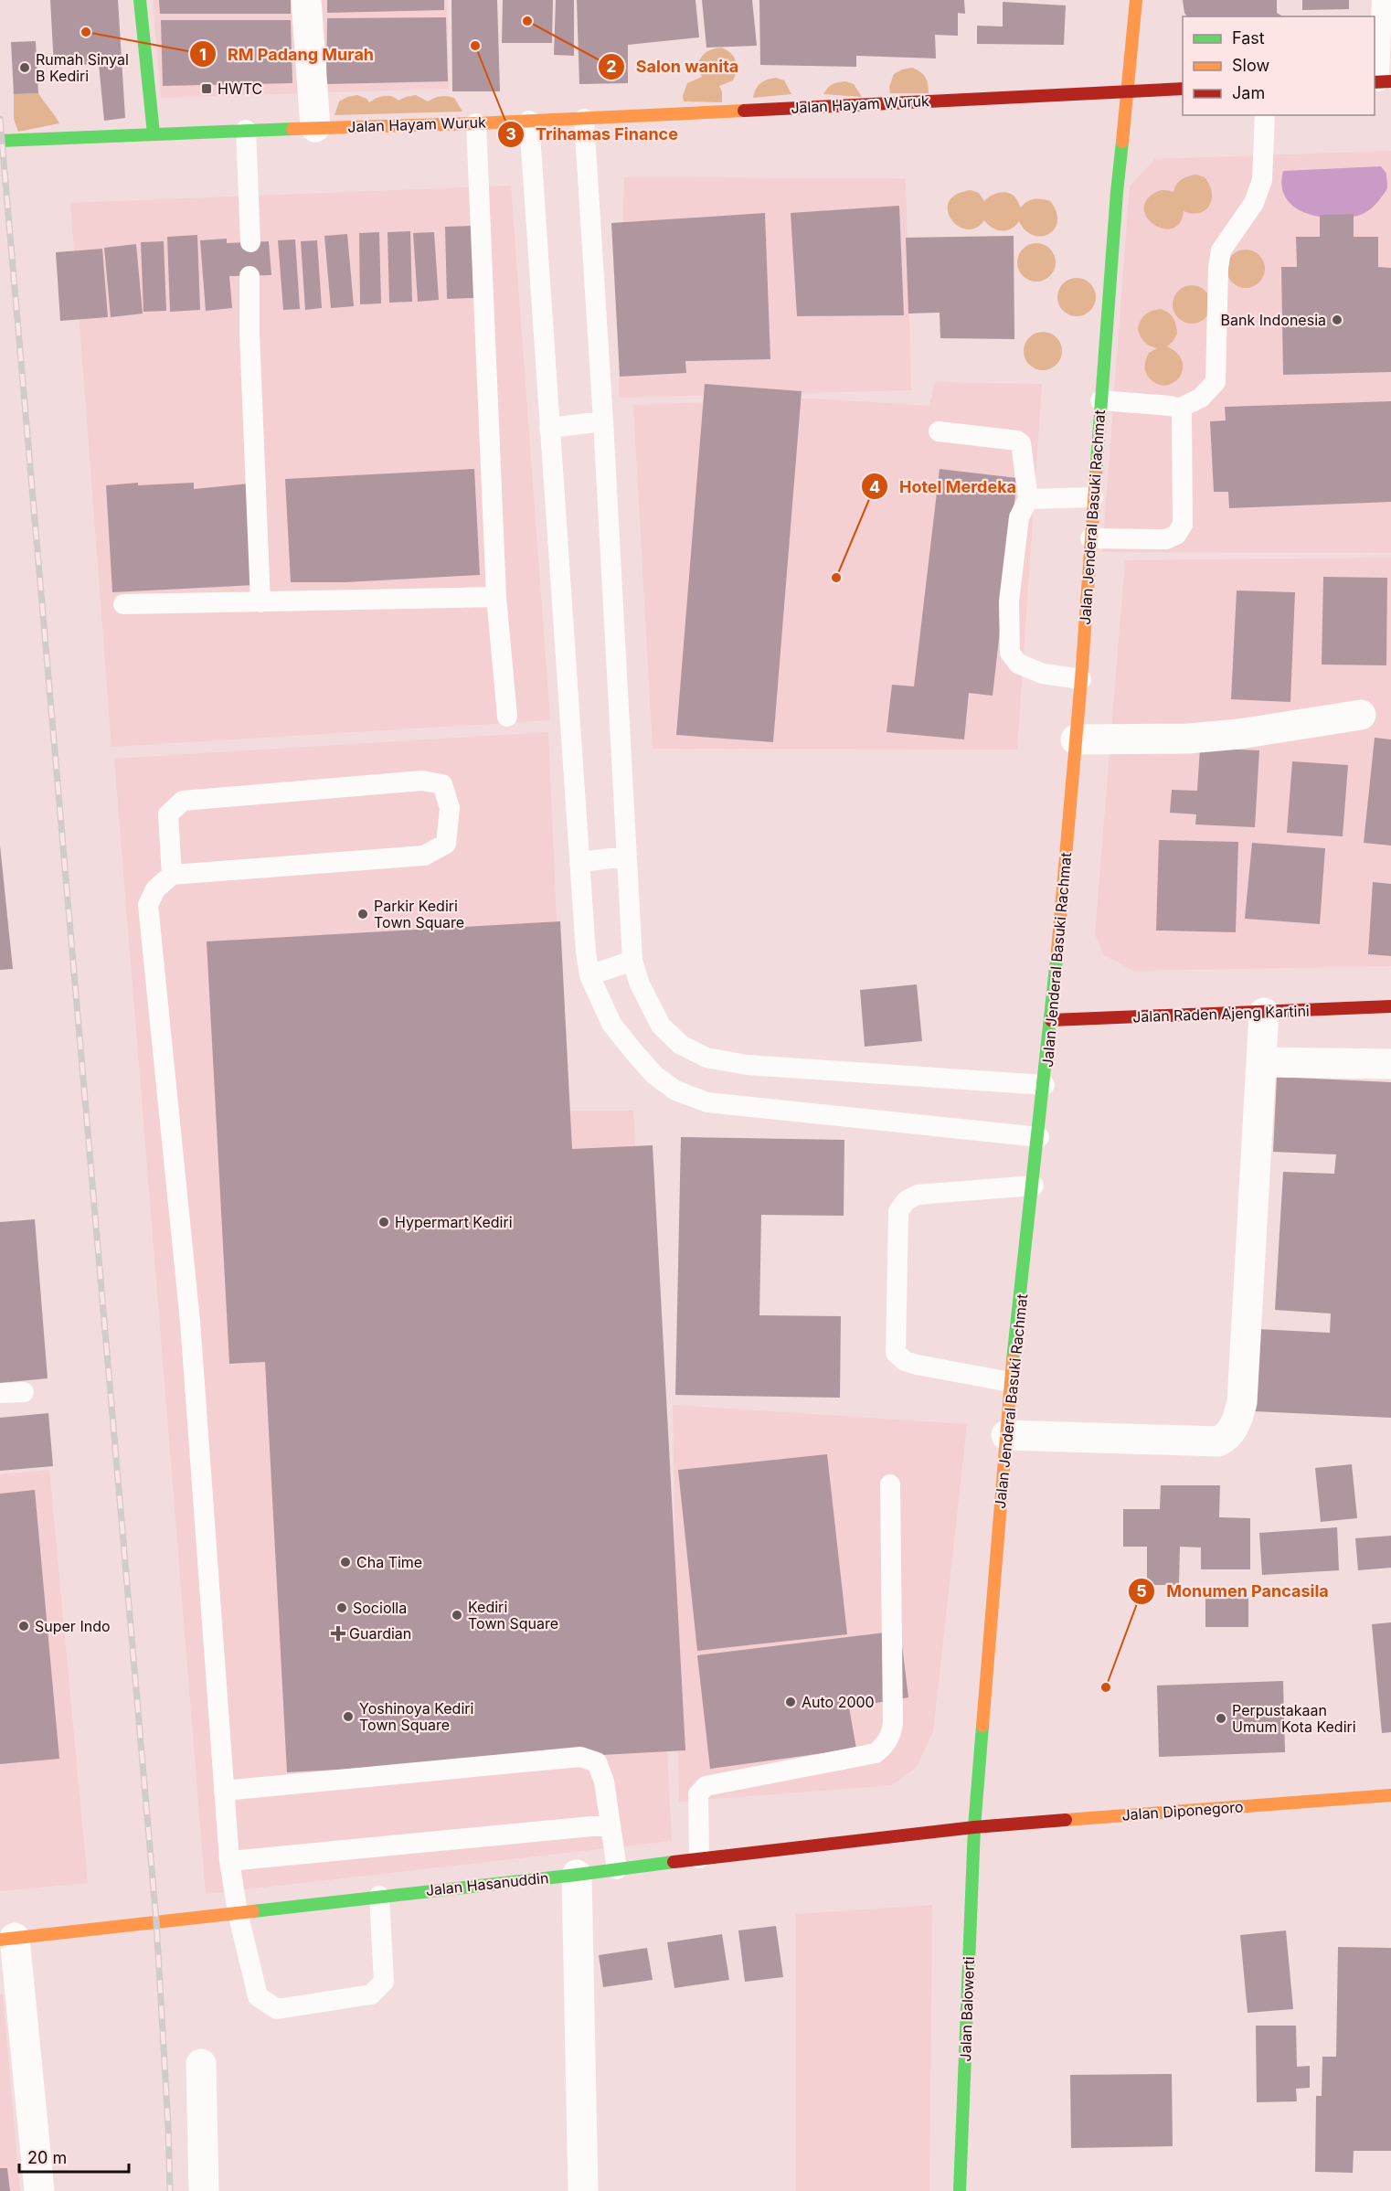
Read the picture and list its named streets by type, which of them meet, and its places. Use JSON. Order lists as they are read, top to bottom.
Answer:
{
  "streets": {
    "main road": [
      "Jalan Hayam Wuruk",
      "Jalan Jenderal Basuki Rachmat",
      "Jalan Raden Ajeng Kartini",
      "Jalan Diponegoro",
      "Jalan Hasanuddin",
      "Jalan Balowerti"
    ]
  },
  "crossings": [
    ["Jalan Hayam Wuruk", "Jalan Jenderal Basuki Rachmat"],
    ["Jalan Jenderal Basuki Rachmat", "Jalan Raden Ajeng Kartini"],
    ["Jalan Jenderal Basuki Rachmat", "Jalan Diponegoro"],
    ["Jalan Jenderal Basuki Rachmat", "Jalan Hasanuddin"],
    ["Jalan Jenderal Basuki Rachmat", "Jalan Balowerti"],
    ["Jalan Diponegoro", "Jalan Hasanuddin"],
    ["Jalan Diponegoro", "Jalan Balowerti"],
    ["Jalan Hasanuddin", "Jalan Balowerti"]
  ],
  "places": {
    "other": [
      "Salon wanita",
      "RM Padang Murah",
      "Trihamas Finance",
      "Rumah Sinyal B Kediri",
      "Bank Indonesia",
      "Hotel Merdeka",
      "Parkir Kediri Town Square",
      "Hypermart Kediri",
      "Cha Time",
      "Sociolla",
      "Kediri Town Square",
      "Super Indo",
      "Monumen Pancasila",
      "Auto 2000",
      "Yoshinoya Kediri Town Square",
      "Perpustakaan Umum Kota Kediri"
    ],
    "transit": ["HWTC"],
    "health": ["Guardian"]
  },
  "legend": ["Fast", "Slow", "Jam"],
  "scale_bar": "20 m"
}
